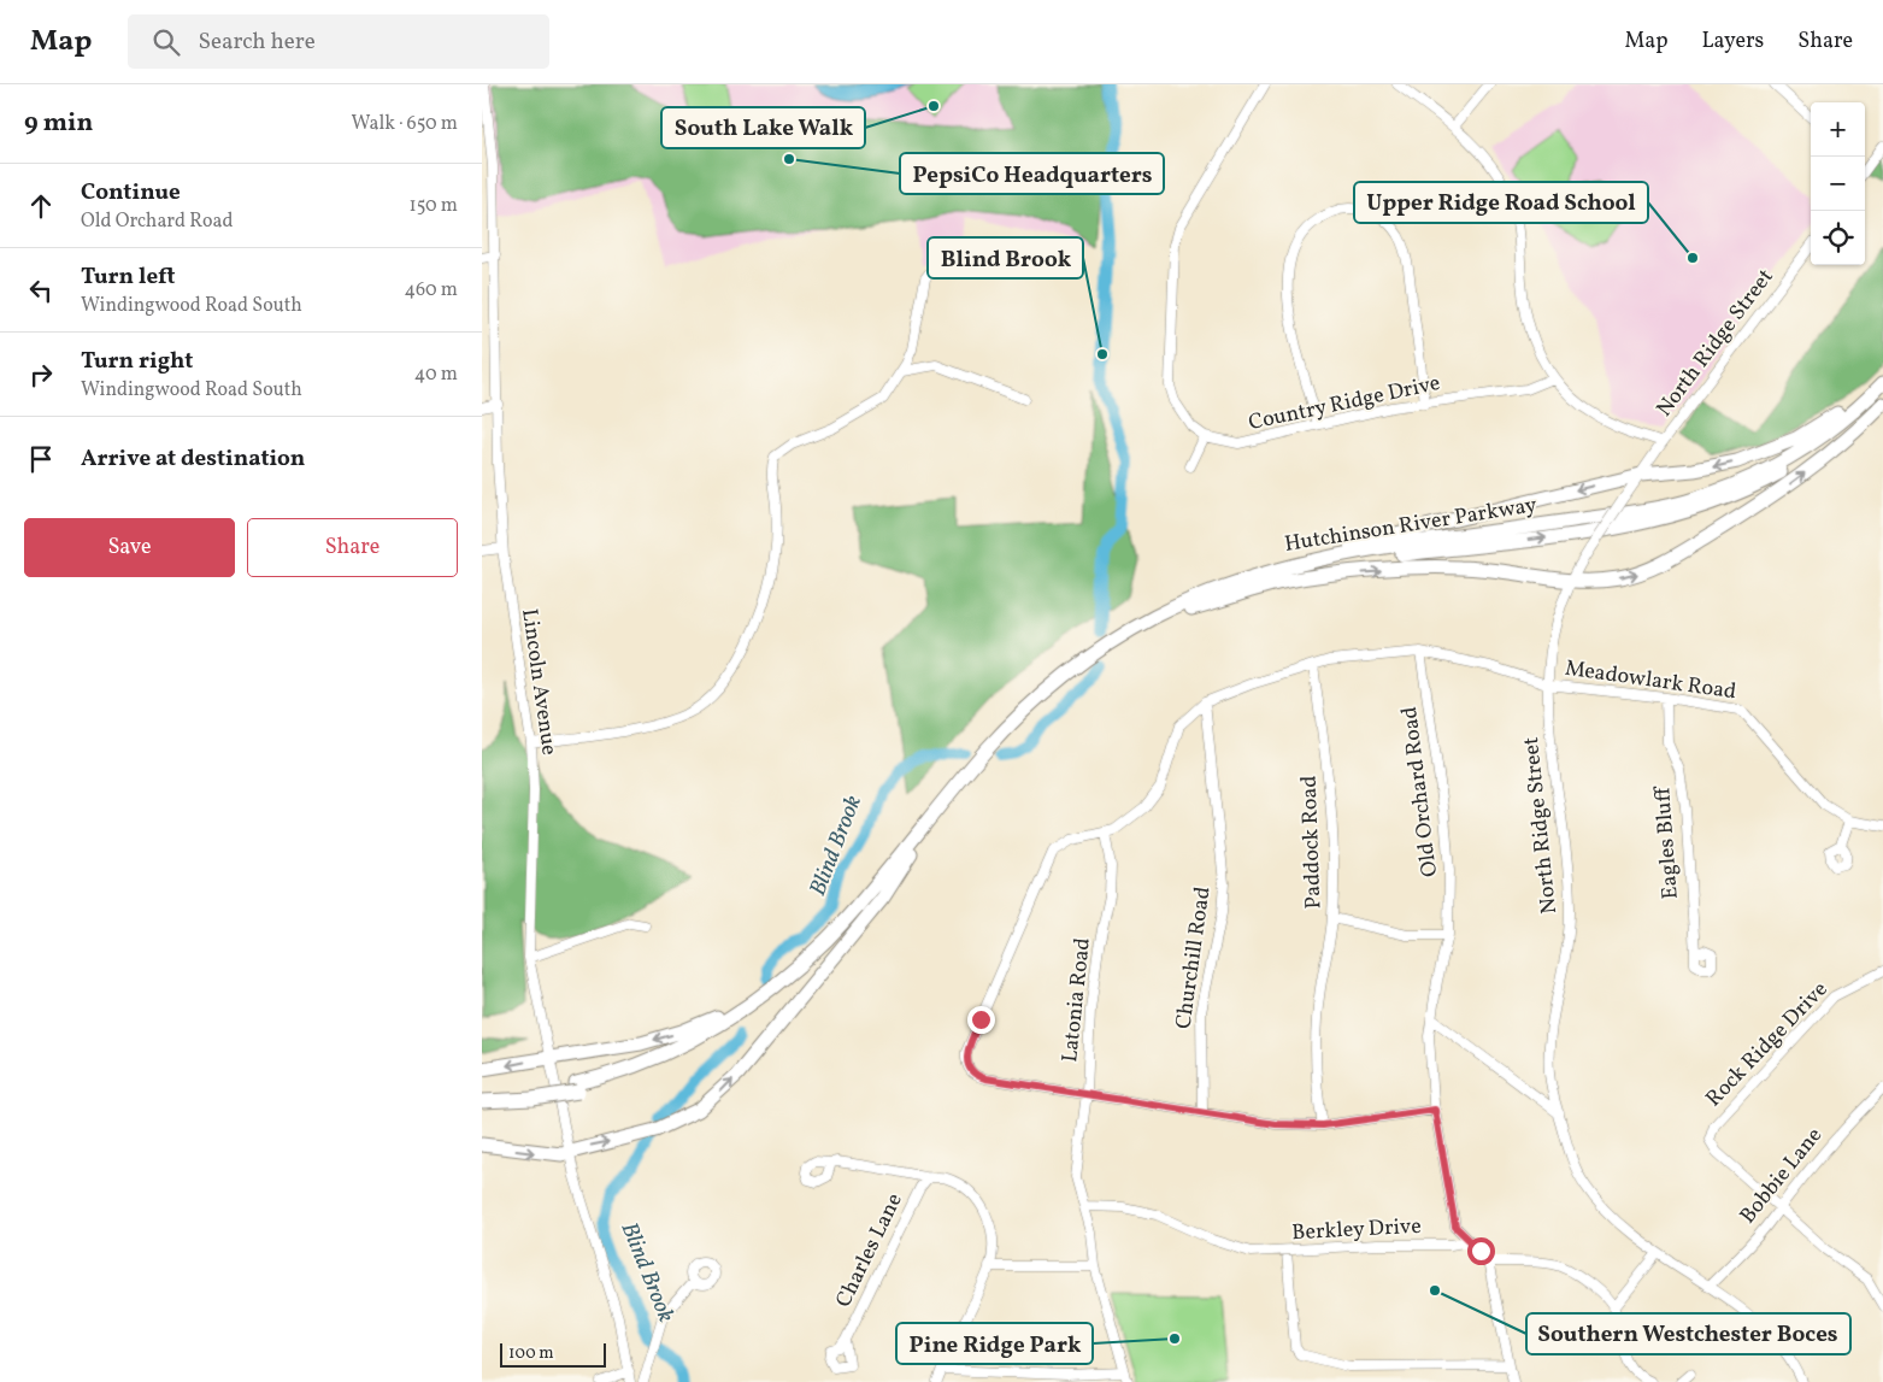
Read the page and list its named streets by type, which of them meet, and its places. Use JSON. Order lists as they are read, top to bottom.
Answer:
{
  "streets": {
    "highway": ["Hutchinson River Parkway"],
    "street": [
      "North Ridge Street",
      "Country Ridge Drive",
      "Meadowlark Road",
      "Lincoln Avenue",
      "Old Orchard Road",
      "Paddock Road",
      "Eagles Bluff",
      "Churchill Road",
      "Latonia Road",
      "Rock Ridge Drive",
      "Bobbie Lane",
      "Berkley Drive",
      "Charles Lane"
    ]
  },
  "crossings": [
    ["North Ridge Street", "Meadowlark Road"],
    ["North Ridge Street", "Bobbie Lane"],
    ["Meadowlark Road", "Old Orchard Road"],
    ["Meadowlark Road", "Paddock Road"],
    ["Meadowlark Road", "Eagles Bluff"],
    ["Meadowlark Road", "Churchill Road"],
    ["Old Orchard Road", "Berkley Drive"],
    ["Latonia Road", "Berkley Drive"],
    ["Rock Ridge Drive", "Bobbie Lane"]
  ],
  "water": ["Blind Brook"],
  "places": [
    "South Lake Walk",
    "PepsiCo Headquarters",
    "Upper Ridge Road School",
    "Blind Brook",
    "Southern Westchester Boces",
    "Pine Ridge Park"
  ],
  "scale_bar": "100 m",
  "page": {
    "header": "Map",
    "search": "Search here",
    "nav": ["Map", "Layers", "Share"],
    "heading": ["9 min", "Walk · 650 m"],
    "map_buttons": ["+", "−"],
    "list": [
      ["Continue", "Old Orchard Road", "150 m"],
      ["Turn left", "Windingwood Road South", "460 m"],
      ["Turn right", "Windingwood Road South", "40 m"],
      "Arrive at destination"
    ],
    "buttons": ["Save", "Share"],
    "scale": "100 m"
  }
}
